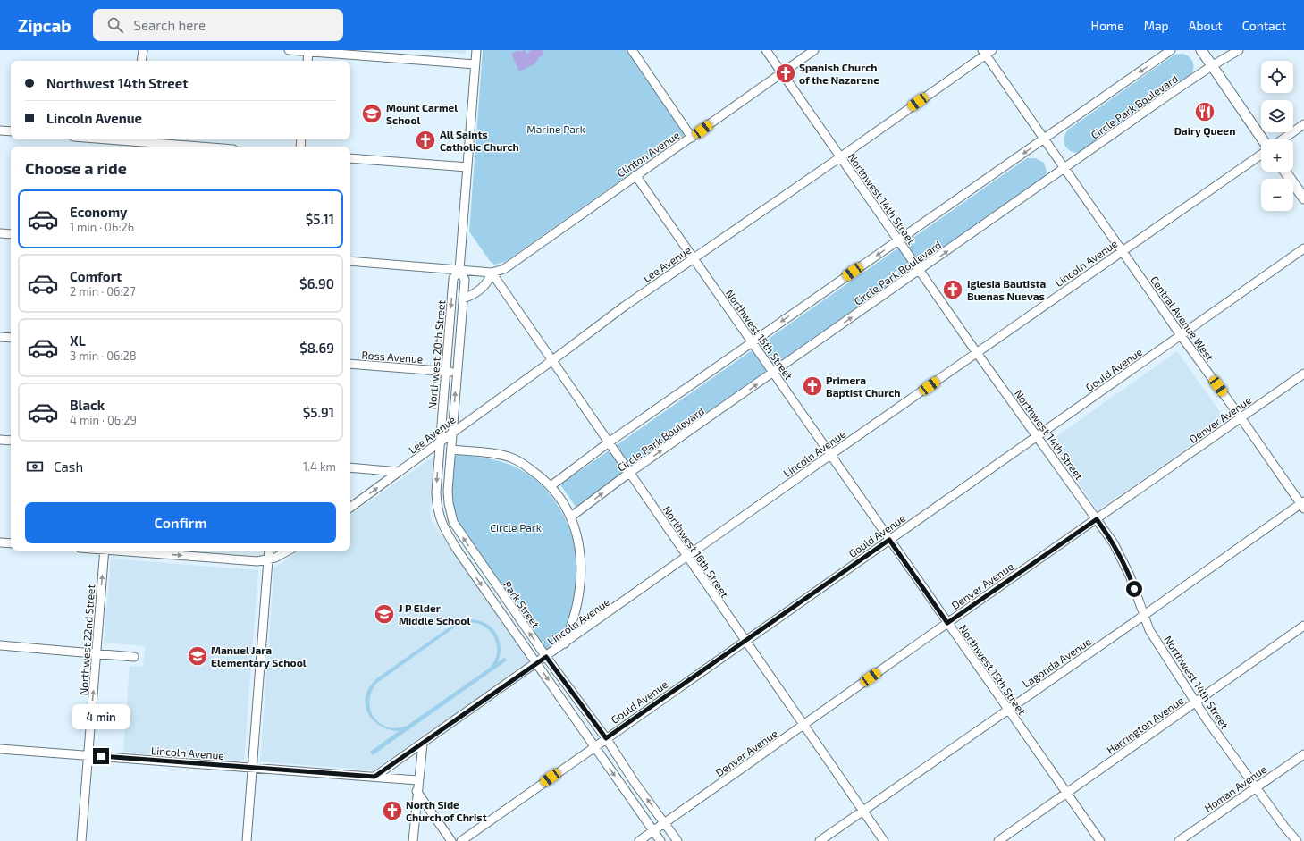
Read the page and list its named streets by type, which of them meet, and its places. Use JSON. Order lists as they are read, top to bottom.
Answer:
{
  "streets": {
    "street": [
      "Circle Park Boulevard",
      "Clinton Avenue",
      "Northwest 14th Street",
      "Lincoln Avenue",
      "Lee Avenue",
      "Central Avenue West",
      "Northwest 15th Street",
      "Northwest 20th Street",
      "Ross Avenue",
      "Gould Avenue",
      "Denver Avenue",
      "Northwest 16th Street",
      "Park Street",
      "Northwest 22nd Street",
      "Lagonda Avenue",
      "Harrington Avenue",
      "Homan Avenue"
    ]
  },
  "crossings": [
    ["Circle Park Boulevard", "Northwest 14th Street"],
    ["Circle Park Boulevard", "Central Avenue West"],
    ["Circle Park Boulevard", "Northwest 15th Street"],
    ["Circle Park Boulevard", "Northwest 16th Street"],
    ["Clinton Avenue", "Northwest 14th Street"],
    ["Clinton Avenue", "Northwest 15th Street"],
    ["Clinton Avenue", "Northwest 20th Street"],
    ["Clinton Avenue", "Northwest 16th Street"],
    ["Northwest 14th Street", "Lincoln Avenue"],
    ["Northwest 14th Street", "Lee Avenue"],
    ["Northwest 14th Street", "Gould Avenue"],
    ["Northwest 14th Street", "Denver Avenue"],
    ["Northwest 14th Street", "Lagonda Avenue"],
    ["Northwest 14th Street", "Harrington Avenue"],
    ["Northwest 14th Street", "Homan Avenue"],
    ["Lincoln Avenue", "Central Avenue West"],
    ["Lincoln Avenue", "Northwest 15th Street"],
    ["Lincoln Avenue", "Northwest 16th Street"],
    ["Lincoln Avenue", "Park Street"],
    ["Lincoln Avenue", "Northwest 22nd Street"],
    ["Lee Avenue", "Central Avenue West"],
    ["Lee Avenue", "Northwest 15th Street"],
    ["Lee Avenue", "Northwest 20th Street"],
    ["Lee Avenue", "Northwest 16th Street"],
    ["Lee Avenue", "Park Street"],
    ["Central Avenue West", "Gould Avenue"],
    ["Central Avenue West", "Denver Avenue"],
    ["Central Avenue West", "Lagonda Avenue"],
    ["Northwest 15th Street", "Gould Avenue"],
    ["Northwest 15th Street", "Denver Avenue"],
    ["Northwest 15th Street", "Lagonda Avenue"],
    ["Northwest 15th Street", "Harrington Avenue"],
    ["Northwest 20th Street", "Ross Avenue"],
    ["Northwest 20th Street", "Park Street"],
    ["Gould Avenue", "Northwest 16th Street"],
    ["Gould Avenue", "Park Street"],
    ["Denver Avenue", "Northwest 16th Street"],
    ["Denver Avenue", "Park Street"],
    ["Northwest 16th Street", "Lagonda Avenue"]
  ],
  "one_way": ["Northwest 22nd Street"],
  "parks": ["Marine Park", "Circle Park"],
  "places": {
    "church": [
      "Spanish Church of the Nazarene",
      "All Saints Catholic Church",
      "Iglesia Bautista Buenas Nuevas",
      "Primera Baptist Church",
      "North Side Church of Christ"
    ],
    "restaurant": ["Dairy Queen"],
    "school or university": ["Mount Carmel School", "J P Elder Middle School", "Manuel Jara Elementary School"]
  },
  "page": {
    "header": "Zipcab",
    "search": "Search here",
    "nav": [
      "Home",
      "Map",
      "About",
      "Contact"
    ],
    "map_buttons": ["+", "−"],
    "banner": ["Northwest 14th Street", "Lincoln Avenue"],
    "heading": "Choose a ride",
    "list": [
      {
        "name": "Economy",
        "note": "1 min · 06:26",
        "value": "$5.11"
      },
      {
        "name": "Comfort",
        "note": "2 min · 06:27",
        "value": "$6.90"
      },
      {
        "name": "XL",
        "note": "3 min · 06:28",
        "value": "$8.69"
      },
      {
        "name": "Black",
        "note": "4 min · 06:29",
        "value": "$5.91"
      }
    ],
    "pay": ["Cash", "1.4 km"],
    "buttons": "Confirm",
    "bubble": "4 min"
  }
}
